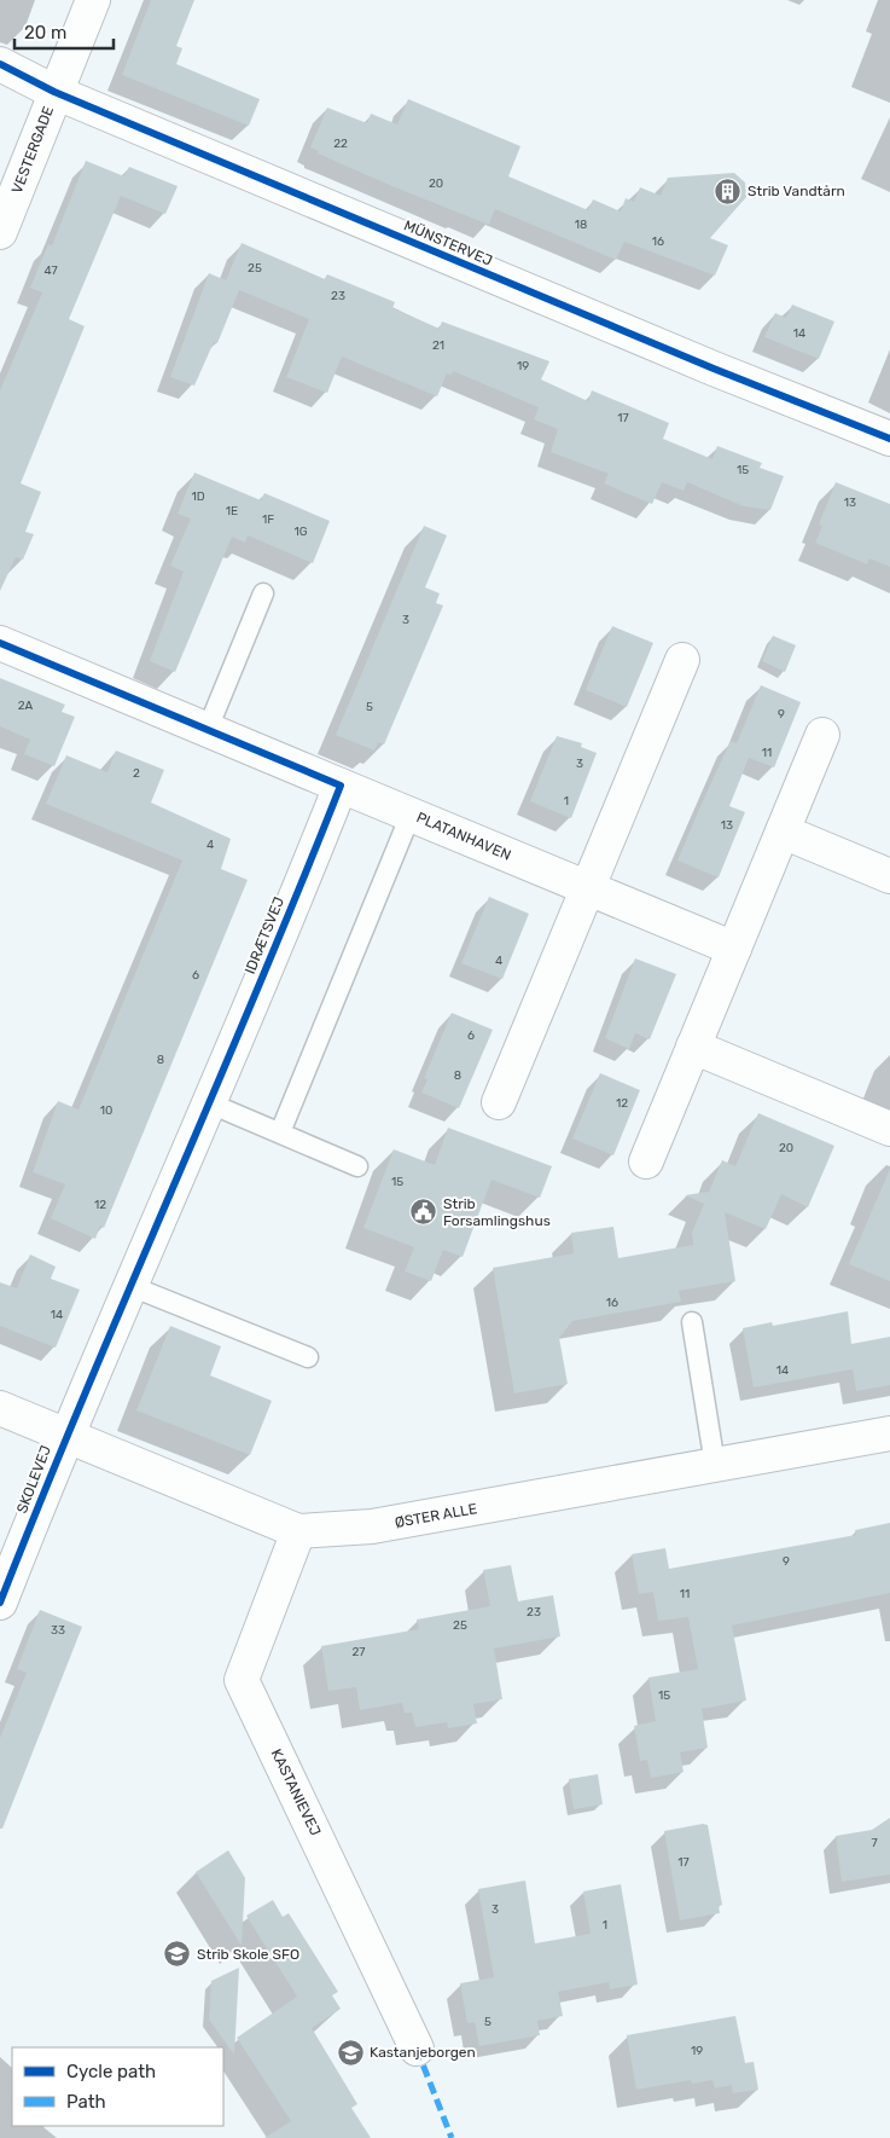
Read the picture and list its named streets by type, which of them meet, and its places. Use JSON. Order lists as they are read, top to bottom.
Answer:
{
  "streets": {
    "street": [
      "VESTERGADE",
      "MÜNSTERVEJ",
      "PLATANHAVEN",
      "IDRÆTSVEJ",
      "SKOLEVEJ",
      "ØSTER ALLE",
      "KASTANIEVEJ"
    ]
  },
  "crossings": [
    ["VESTERGADE", "MÜNSTERVEJ"],
    ["PLATANHAVEN", "IDRÆTSVEJ"],
    ["IDRÆTSVEJ", "SKOLEVEJ"],
    ["IDRÆTSVEJ", "ØSTER ALLE"],
    ["SKOLEVEJ", "ØSTER ALLE"],
    ["ØSTER ALLE", "KASTANIEVEJ"]
  ],
  "places": {
    "building": ["Strib Vandtårn"],
    "public building": ["Strib Forsamlingshus"],
    "school or university": ["Strib Skole SFO", "Kastanjeborgen"]
  },
  "house_numbers": [
    "22",
    "20",
    "18",
    "16",
    "25",
    "47",
    "23",
    "14",
    "21",
    "19",
    "17",
    "15",
    "1D",
    "13",
    "1E",
    "1F",
    "1G",
    "3",
    "2A",
    "5",
    "9",
    "11",
    "3",
    "2",
    "1",
    "13",
    "4",
    "4",
    "6",
    "6",
    "8",
    "8",
    "12",
    "10",
    "20",
    "15",
    "12",
    "16",
    "14",
    "14",
    "9",
    "11",
    "23",
    "25",
    "33",
    "27",
    "15",
    "7",
    "17",
    "3",
    "1",
    "5",
    "19"
  ],
  "legend": ["Cycle path", "Path"],
  "scale_bar": "20 m"
}
